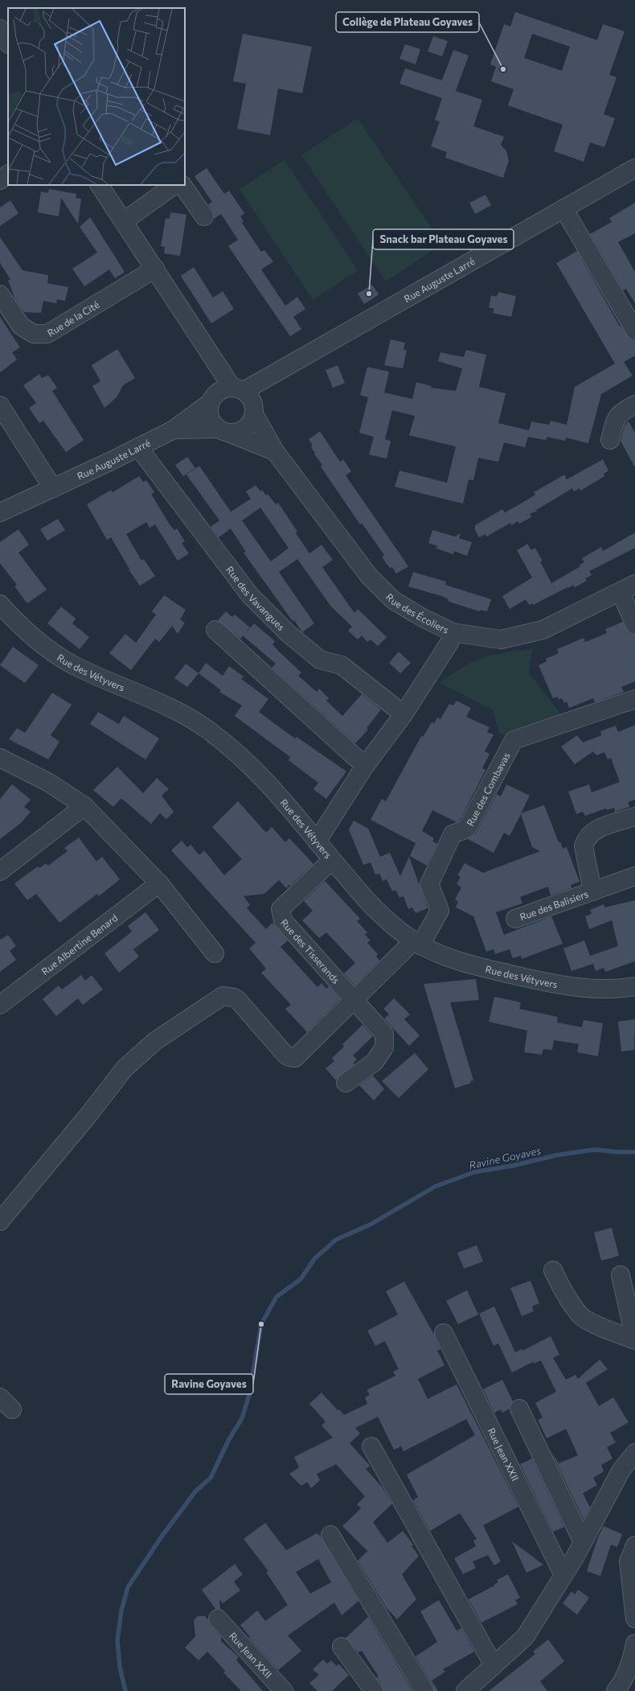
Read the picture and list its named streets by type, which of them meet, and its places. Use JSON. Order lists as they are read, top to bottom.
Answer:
{
  "streets": {
    "street": [
      "Rue Auguste Larré",
      "Rue de la Cité",
      "Rue des Vavangues",
      "Rue des Écoliers",
      "Rue des Vétyvers",
      "Rue des Combavas",
      "Rue des Balisiers",
      "Rue Albertine Benard",
      "Rue des Tisserands",
      "Rue Jean XXII"
    ]
  },
  "crossings": [
    ["Rue Auguste Larré", "Rue des Vavangues"],
    ["Rue Auguste Larré", "Rue des Écoliers"],
    ["Rue des Vétyvers", "Rue des Combavas"],
    ["Rue des Vétyvers", "Rue des Tisserands"]
  ],
  "water": ["Ravine Goyaves"],
  "places": ["Collège de Plateau Goyaves", "Snack bar Plateau Goyaves", "Ravine Goyaves"]
}
